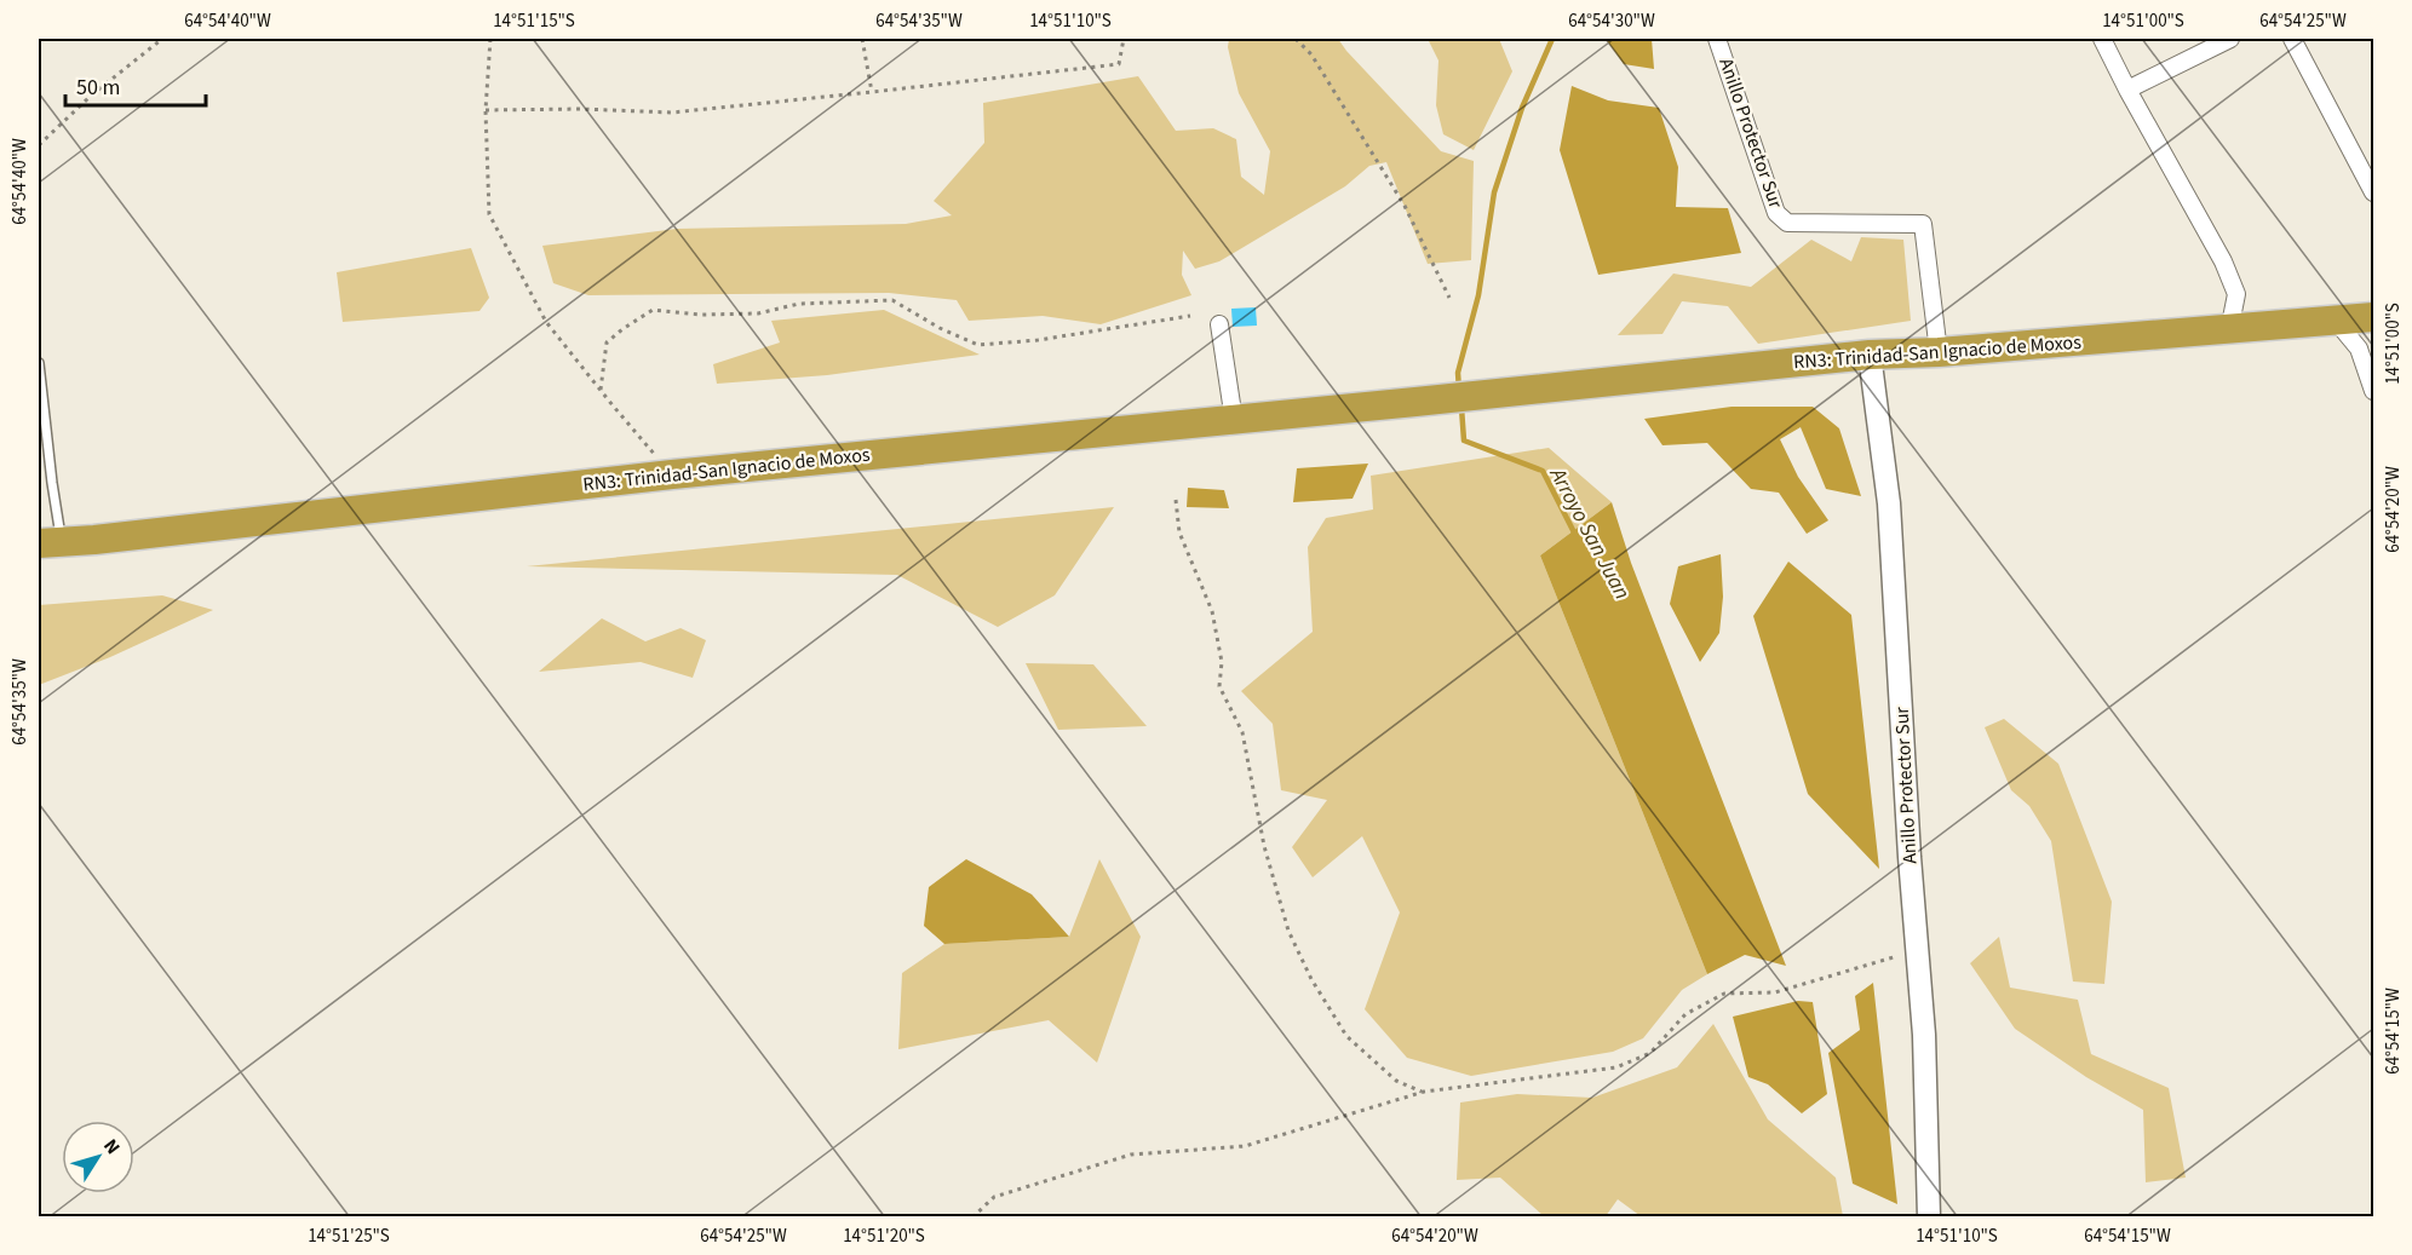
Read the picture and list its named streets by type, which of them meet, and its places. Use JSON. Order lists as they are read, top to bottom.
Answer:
{
  "streets": {
    "highway": ["RN3: Trinidad-San Ignacio de Moxos"],
    "street": ["Anillo Protector Sur"]
  },
  "crossings": [
    ["Anillo Protector Sur", "RN3: Trinidad-San Ignacio de Moxos"]
  ],
  "water": ["Arroyo San Juan"],
  "scale_bar": "50 m",
  "north": "top right",
  "coordinates": [
    "64°54'40\"W",
    "14°51'15\"S",
    "64°54'35\"W",
    "14°51'10\"S",
    "64°54'30\"W",
    "14°51'00\"S",
    "64°54'25\"W",
    "64°54'20\"W",
    "64°54'15\"W",
    "14°51'25\"S",
    "14°51'20\"S"
  ]
}
